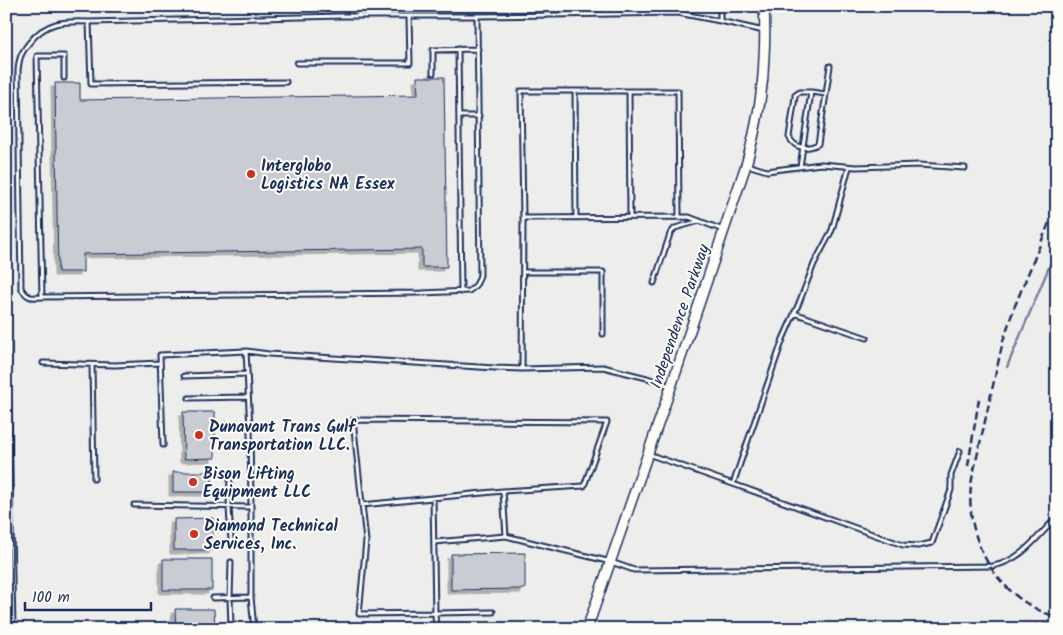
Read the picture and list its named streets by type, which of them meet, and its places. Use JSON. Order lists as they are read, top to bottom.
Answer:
{
  "streets": {
    "main road": ["Independence Parkway"]
  },
  "places": [
    "Interglobo Logistics NA Essex",
    "Dunavant Trans Gulf Transportation LLC.",
    "Bison Lifting Equipment LLC",
    "Diamond Technical Services, Inc."
  ],
  "scale_bar": "100 m"
}
